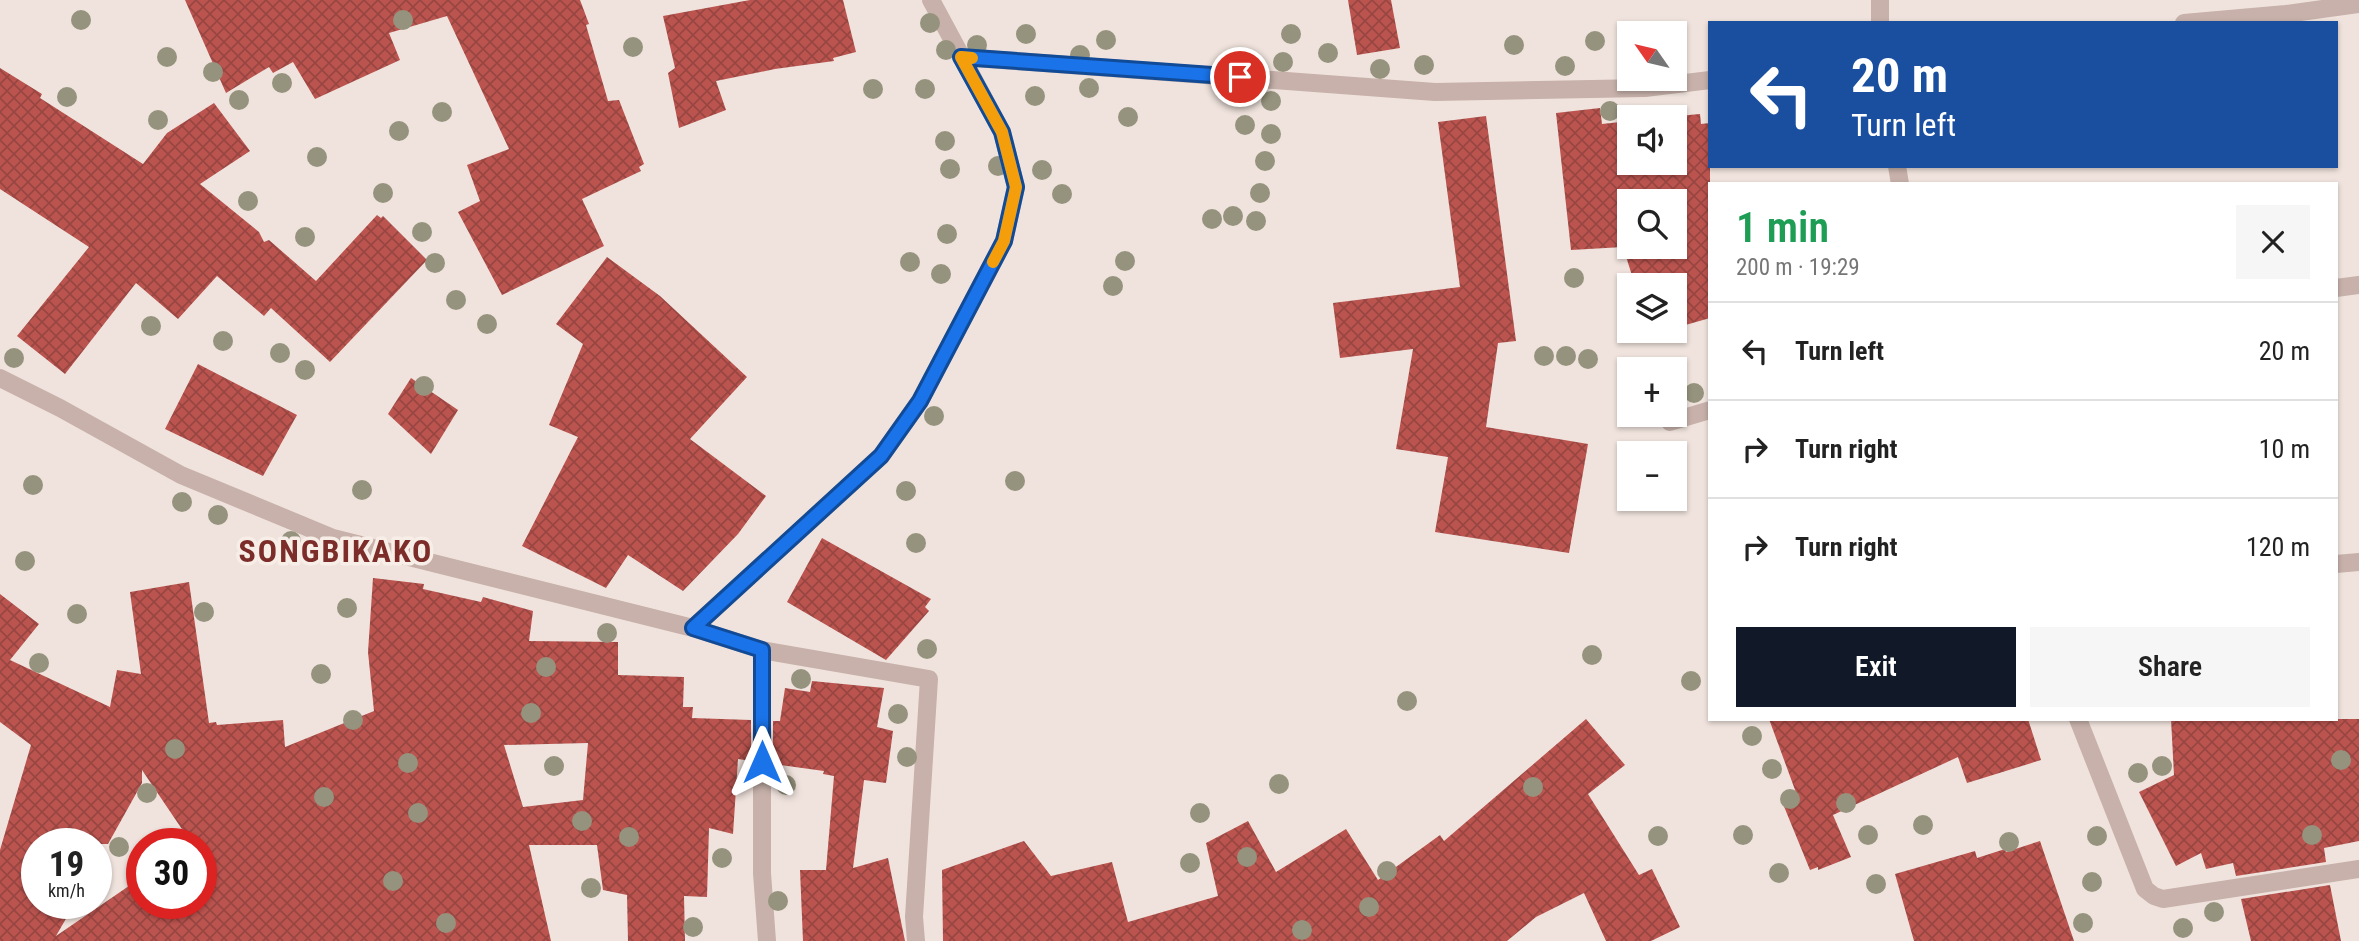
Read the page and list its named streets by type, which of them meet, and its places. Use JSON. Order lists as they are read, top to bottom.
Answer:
{
  "districts": ["SONGBIKAKO"],
  "north": "top left",
  "page": {
    "map_buttons": ["+", "−"],
    "turn": ["20 m", "Turn left"],
    "heading": ["1 min", "200 m · 19:29"],
    "list": [
      {
        "name": "Turn left",
        "value": "20 m"
      },
      {
        "name": "Turn right",
        "value": "10 m"
      },
      {
        "name": "Turn right",
        "value": "120 m"
      }
    ],
    "buttons": ["Exit", "Share"],
    "speed": "19 km/h",
    "limit": "30"
  }
}
